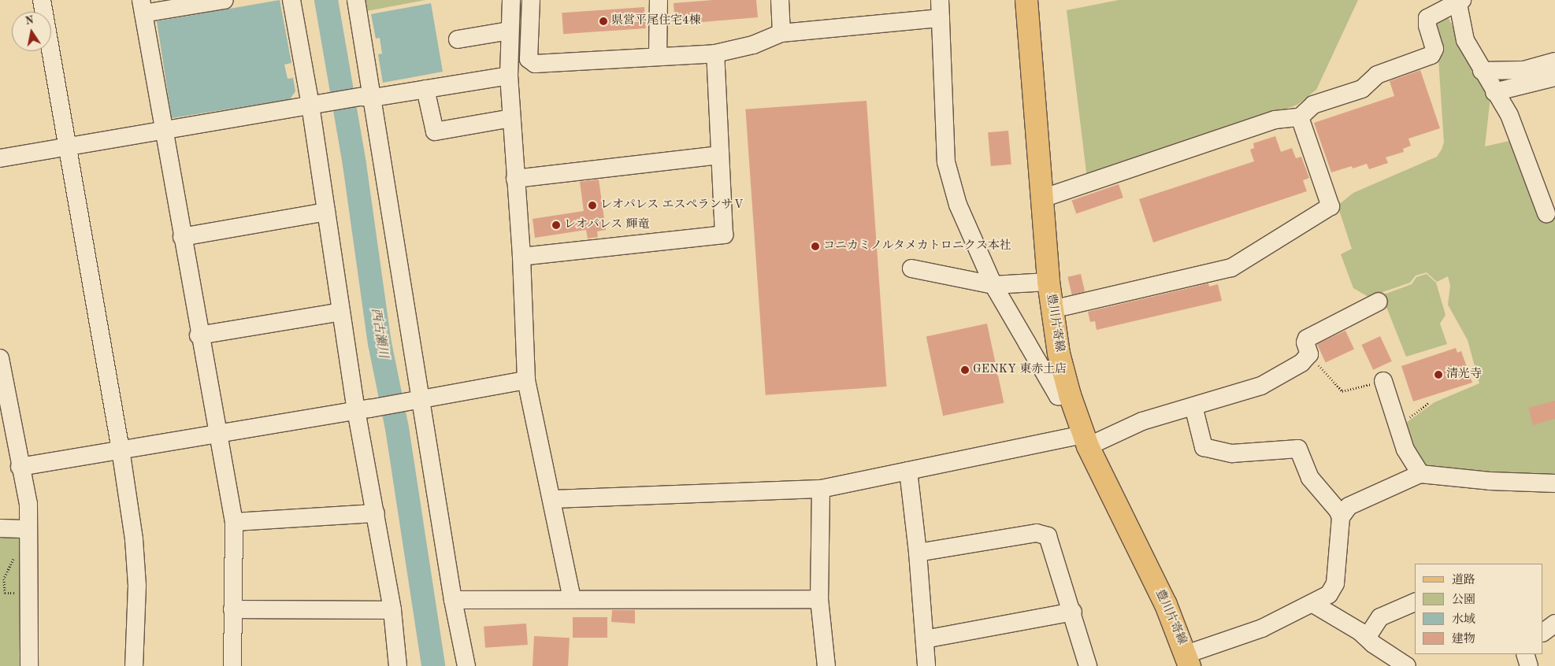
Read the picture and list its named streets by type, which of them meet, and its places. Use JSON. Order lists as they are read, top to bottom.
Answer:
{
  "streets": {
    "main road": ["豊川片寄線"]
  },
  "water": ["西古瀬川"],
  "places": [
    "県営平尾住宅4棟",
    "レオパレス エスペランサⅤ",
    "レオパレス 輝竜",
    "コニカミノルタメカトロニクス本社",
    "GENKY 東赤土店",
    "清光寺"
  ],
  "legend": [
    "道路",
    "公園",
    "水域",
    "建物"
  ],
  "north": "top"
}
